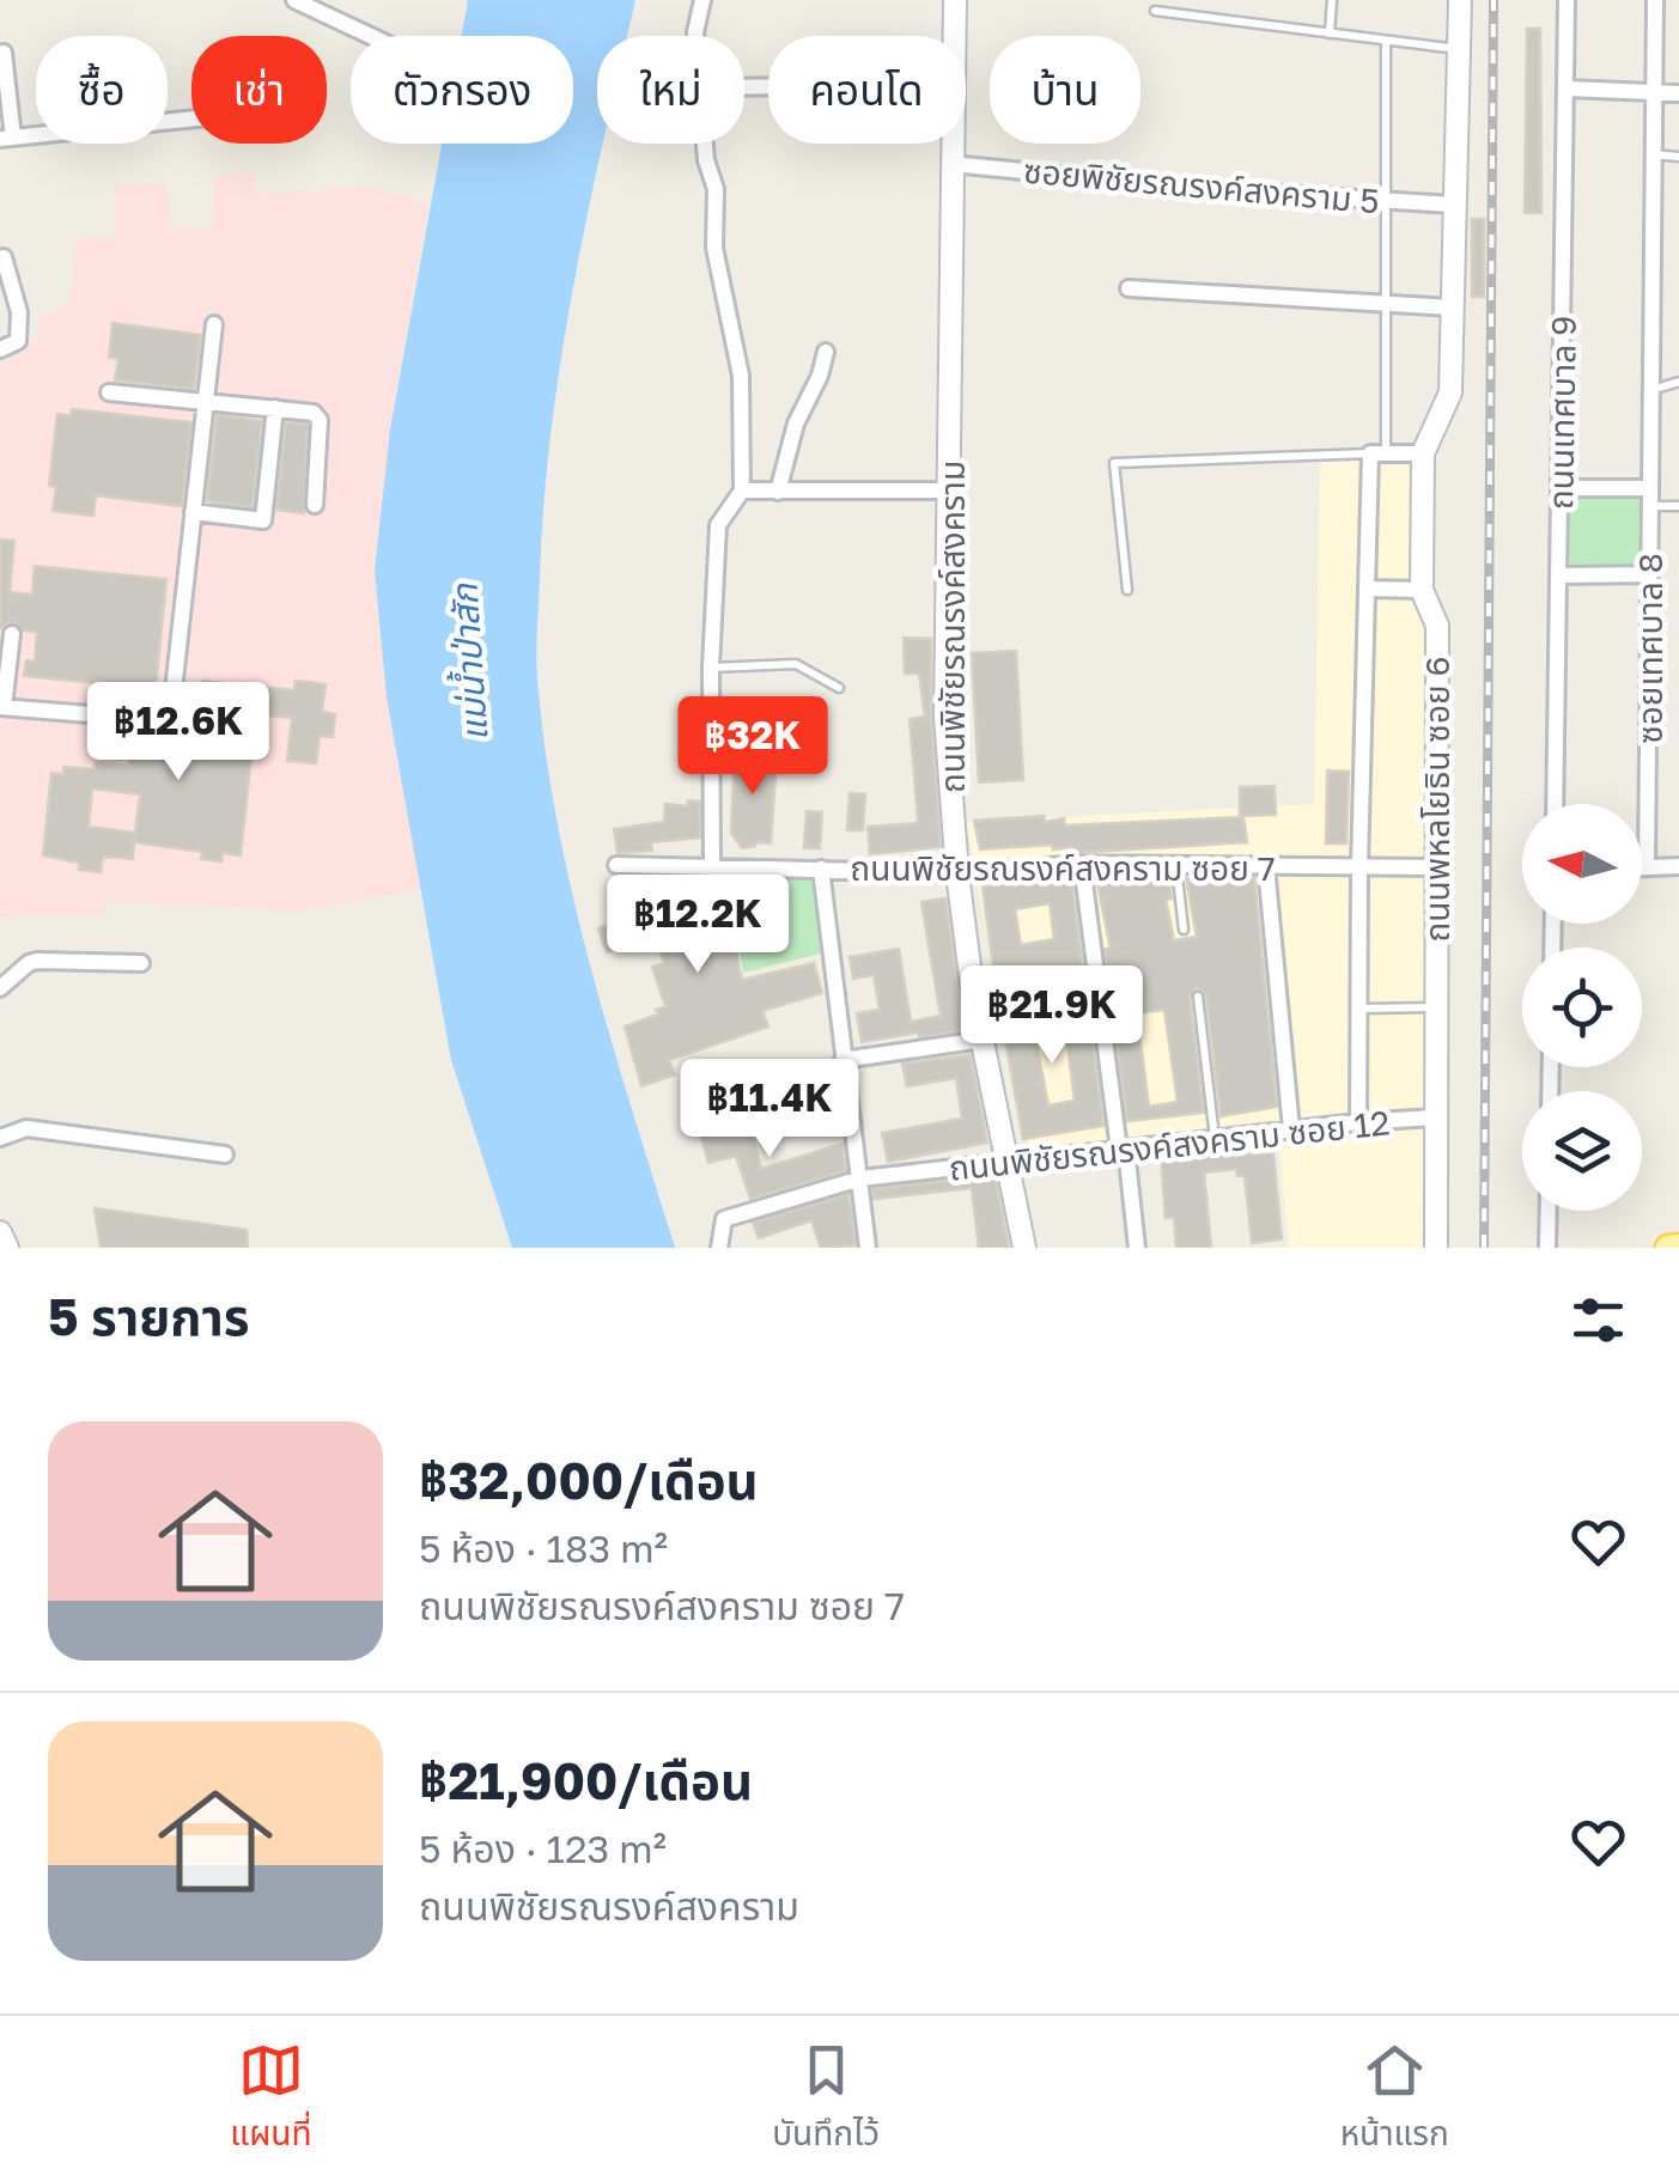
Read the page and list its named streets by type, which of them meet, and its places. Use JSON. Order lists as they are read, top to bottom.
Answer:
{
  "streets": {
    "street": [
      "ซอยพิชัยรณรงค์สงคราม 5",
      "ถนนเทศบาล 9",
      "ถนนพิชัยรณรงค์สงคราม",
      "ซอยเทศบาล 8",
      "ถนนพหลโยธิน ซอย 6",
      "ถนนพิชัยรณรงค์สงคราม ซอย 7",
      "ถนนพิชัยรณรงค์สงคราม ซอย 12"
    ]
  },
  "crossings": [
    ["ซอยพิชัยรณรงค์สงคราม 5", "ถนนพิชัยรณรงค์สงคราม"],
    ["ซอยพิชัยรณรงค์สงคราม 5", "ถนนพหลโยธิน ซอย 6"],
    ["ถนนพิชัยรณรงค์สงคราม", "ถนนพิชัยรณรงค์สงคราม ซอย 7"],
    ["ถนนพิชัยรณรงค์สงคราม", "ถนนพิชัยรณรงค์สงคราม ซอย 12"],
    ["ถนนพหลโยธิน ซอย 6", "ถนนพิชัยรณรงค์สงคราม ซอย 7"],
    ["ถนนพหลโยธิน ซอย 6", "ถนนพิชัยรณรงค์สงคราม ซอย 12"]
  ],
  "water": ["แม่น้ำป่าสัก"],
  "north": "left",
  "page": {
    "chip": [
      "ซื้อ",
      "เช่า",
      "ตัวกรอง",
      "ใหม่",
      "คอนโด",
      "บ้าน"
    ],
    "price": [
      "฿12.6K",
      "฿32K",
      "฿12.2K",
      "฿21.9K",
      "฿11.4K"
    ],
    "heading": "5 รายการ",
    "list": [
      {
        "name": "฿32,000/เดือน",
        "note": "5 ห้อง · 183 m² · ถนนพิชัยรณรงค์สงคราม ซอย 7"
      },
      {
        "name": "฿21,900/เดือน",
        "note": "5 ห้อง · 123 m² · ถนนพิชัยรณรงค์สงคราม"
      }
    ],
    "tabs": ["แผนที่", "บันทึกไว้", "หน้าแรก"]
  }
}
